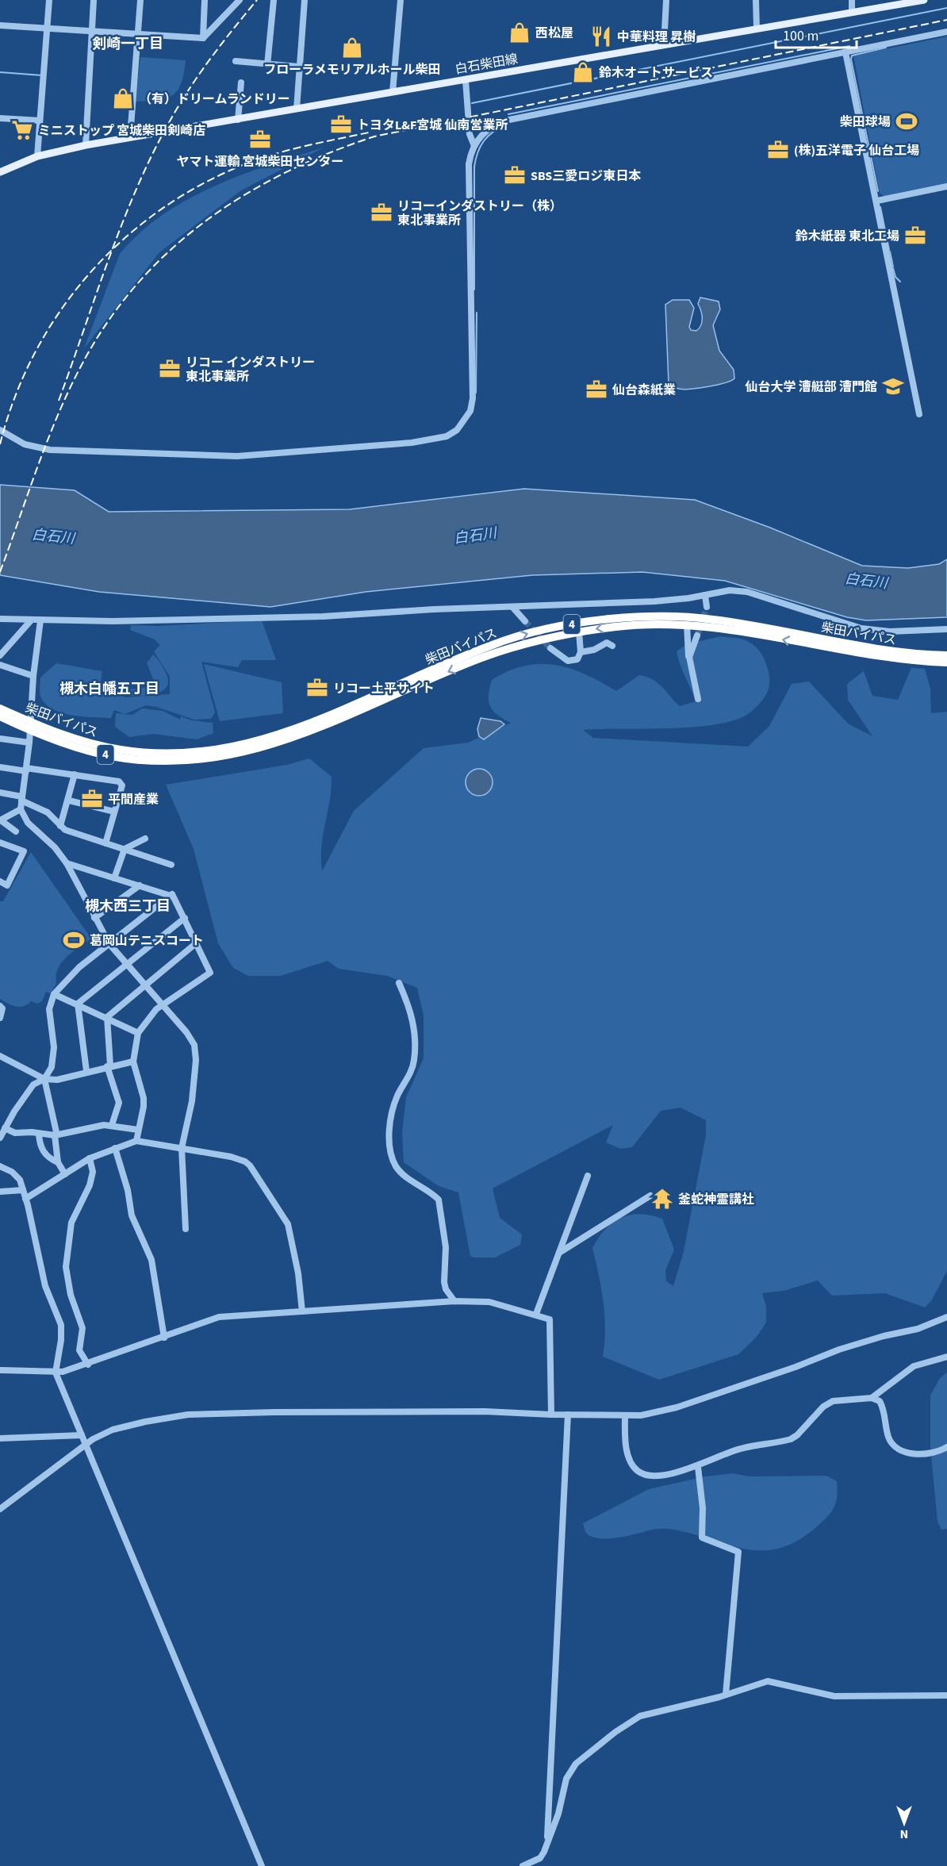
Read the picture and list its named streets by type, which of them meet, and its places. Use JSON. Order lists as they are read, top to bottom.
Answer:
{
  "streets": {
    "highway": ["4", "柴田バイパス"],
    "main road": ["白石柴田線"]
  },
  "districts": ["剣崎一丁目", "槻木白幡五丁目", "槻木西三丁目"],
  "water": ["白石川"],
  "places": {
    "shop": [
      "西松屋",
      "フローラメモリアルホール柴田",
      "鈴木オートサービス",
      "（有）ドリームランドリー"
    ],
    "restaurant": ["中華料理 昇樹"],
    "sports": ["柴田球場", "葛岡山テニスコート"],
    "office": [
      "トヨタL&F宮城 仙南営業所",
      "ヤマト運輸 宮城柴田センター",
      "(株)五洋電子 仙台工場",
      "SBS三愛ロジ東日本",
      "リコーインダストリー（株） 東北事業所",
      "鈴木紙器 東北工場",
      "リコー インダストリー 東北事業所",
      "仙台森紙業",
      "リコー土平サイト",
      "平間産業"
    ],
    "supermarket": ["ミニストップ 宮城柴田剣崎店"],
    "school or university": ["仙台大学 漕艇部 漕門館"],
    "temple": ["釜蛇神霊講社"]
  },
  "scale_bar": "100 m",
  "north": "bottom"
}
